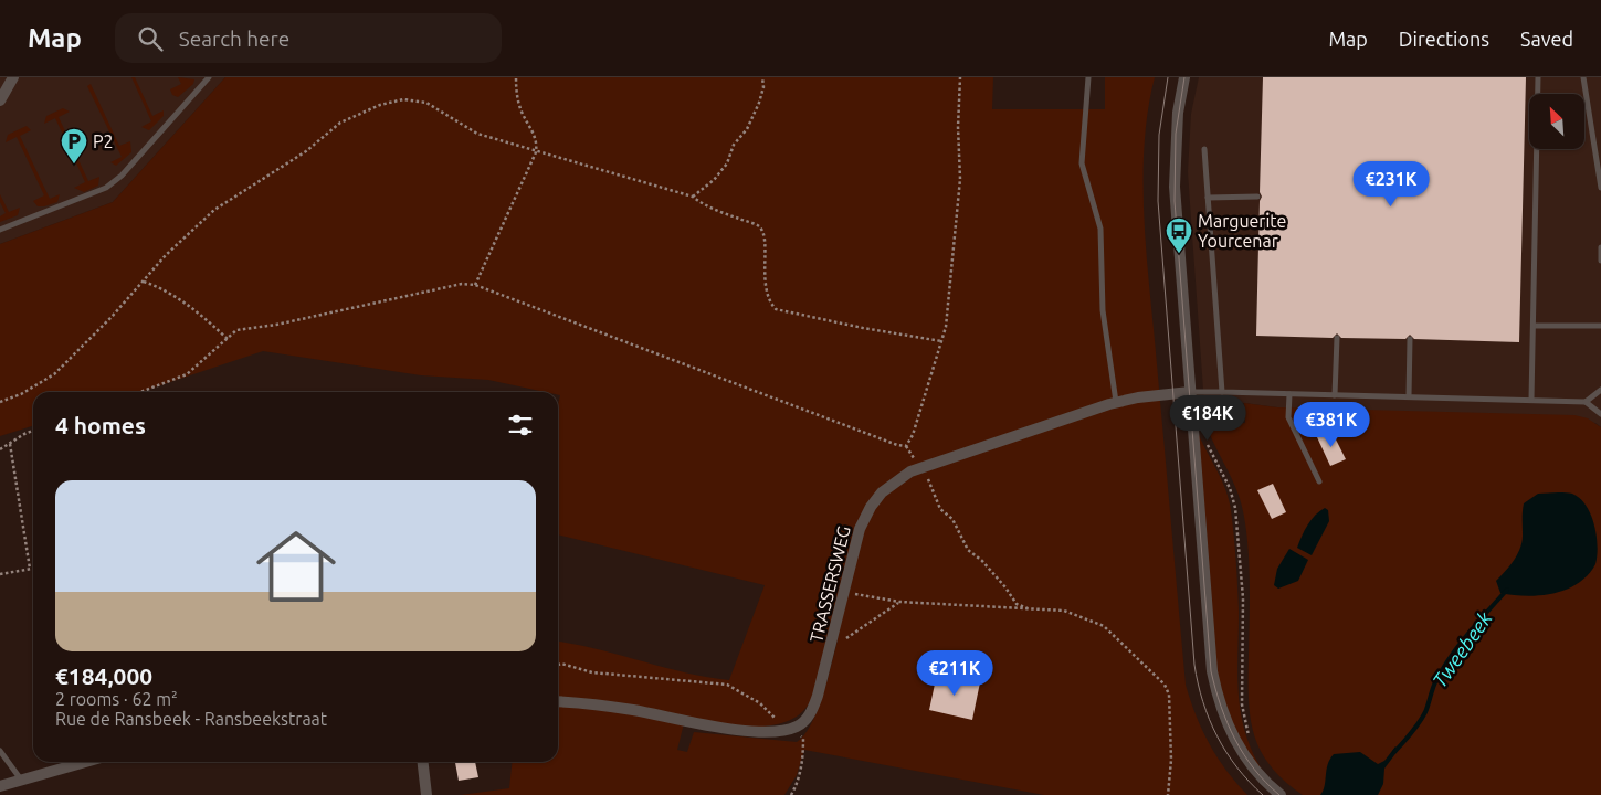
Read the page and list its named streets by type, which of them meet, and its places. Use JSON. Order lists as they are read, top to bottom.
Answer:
{
  "streets": {
    "street": ["TRASSERSWEG"]
  },
  "water": ["Tweebeek"],
  "places": {
    "parking": ["P2"],
    "bus stop": ["Marguerite Yourcenar"]
  },
  "north": "top left",
  "page": {
    "header": "Map",
    "search": "Search here",
    "nav": ["Map", "Directions", "Saved"],
    "price": [
      "€231K",
      "€184K",
      "€381K",
      "€211K"
    ],
    "heading": "4 homes",
    "list": [
      {
        "name": "€184,000",
        "note": "2 rooms · 62 m² · Rue de Ransbeek - Ransbeekstraat"
      }
    ]
  }
}
